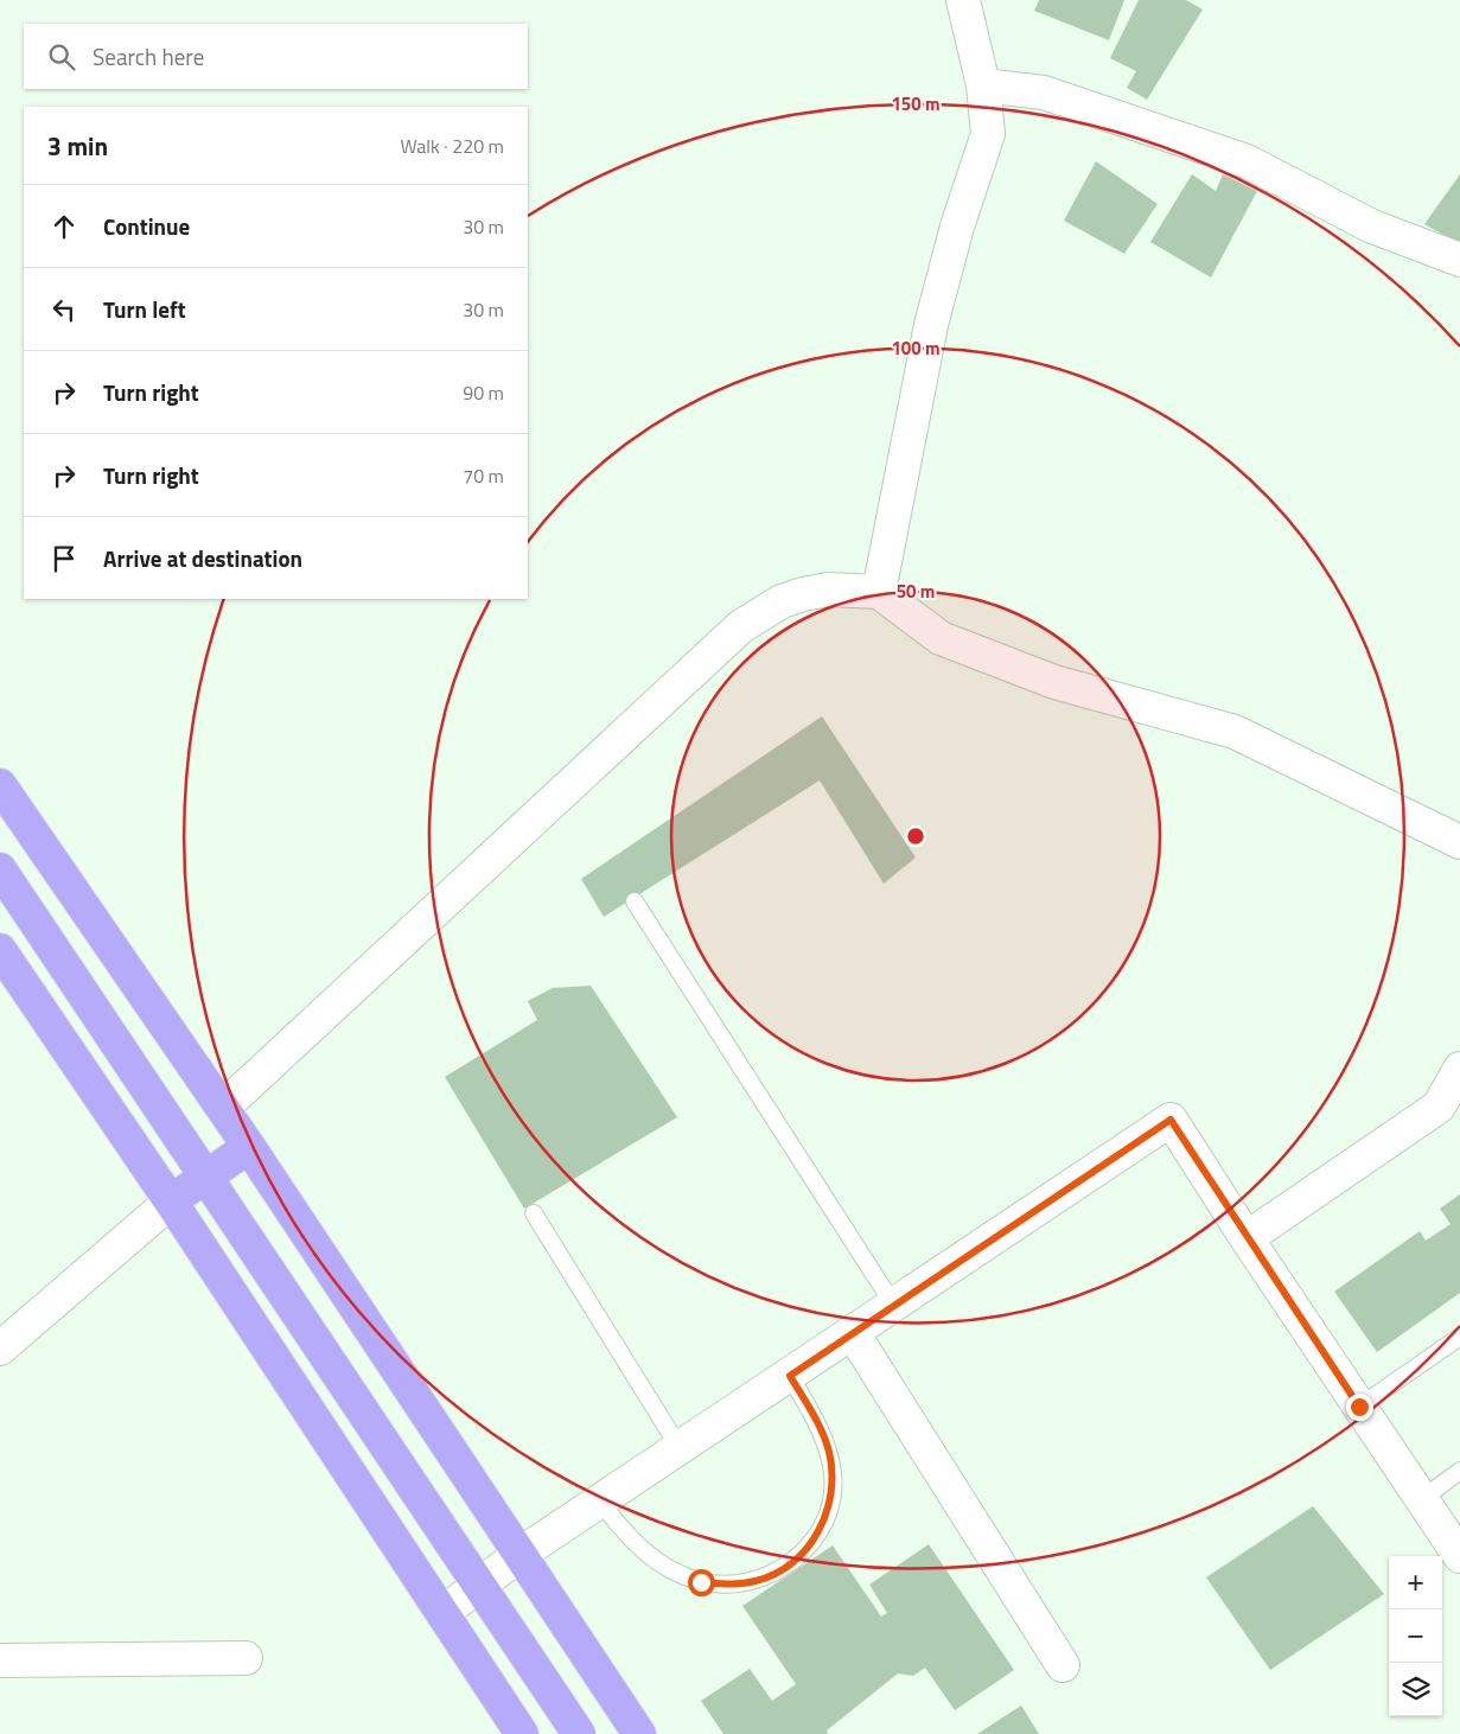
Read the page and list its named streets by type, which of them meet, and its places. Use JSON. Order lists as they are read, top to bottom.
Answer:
{
  "page": {
    "search": "Search here",
    "heading": ["3 min", "Walk · 220 m"],
    "list": [
      ["Continue", "30 m"],
      ["Turn left", "30 m"],
      ["Turn right", "90 m"],
      ["Turn right", "70 m"],
      "Arrive at destination"
    ],
    "map_buttons": ["+", "−"]
  },
  "rings": ["150 m", "100 m", "50 m"]
}
